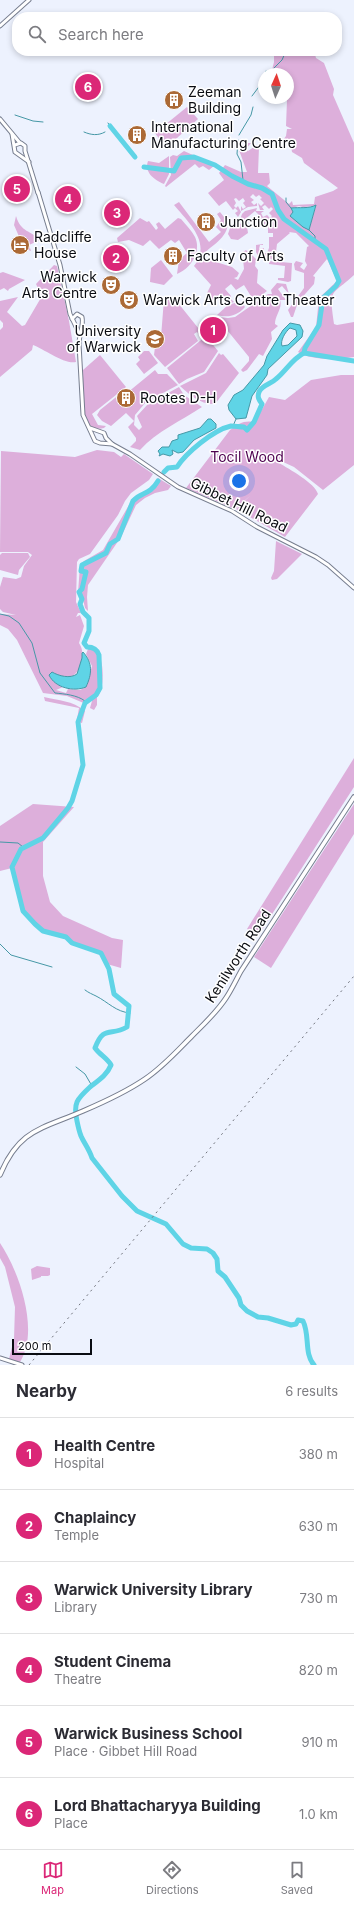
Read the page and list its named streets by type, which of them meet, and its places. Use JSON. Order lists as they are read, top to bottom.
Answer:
{
  "streets": {
    "main road": ["Kenilworth Road"],
    "street": ["Gibbet Hill Road"]
  },
  "parks": ["Tocil Wood"],
  "places": {
    "building": [
      "Zeeman Building",
      "International Manufacturing Centre",
      "Junction",
      "Faculty of Arts",
      "Rootes D-H"
    ],
    "hotel": ["Radcliffe House"],
    "theatre": ["Warwick Arts Centre", "Warwick Arts Centre Theater"],
    "school or university": ["University of Warwick"]
  },
  "scale_bar": "200 m",
  "north": "top",
  "page": {
    "search": "Search here",
    "pins": [
      "6",
      "5",
      "4",
      "3",
      "2",
      "1"
    ],
    "scale": "200 m",
    "heading": ["Nearby", "6 results"],
    "list": [
      {
        "mark": "1",
        "name": "Health Centre",
        "note": "Hospital",
        "value": "380 m"
      },
      {
        "mark": "2",
        "name": "Chaplaincy",
        "note": "Temple",
        "value": "630 m"
      },
      {
        "mark": "3",
        "name": "Warwick University Library",
        "note": "Library",
        "value": "730 m"
      },
      {
        "mark": "4",
        "name": "Student Cinema",
        "note": "Theatre",
        "value": "820 m"
      },
      {
        "mark": "5",
        "name": "Warwick Business School",
        "note": "Place · Gibbet Hill Road",
        "value": "910 m"
      },
      {
        "mark": "6",
        "name": "Lord Bhattacharyya Building",
        "note": "Place",
        "value": "1.0 km"
      }
    ],
    "nav": ["Map", "Directions", "Saved"]
  }
}
